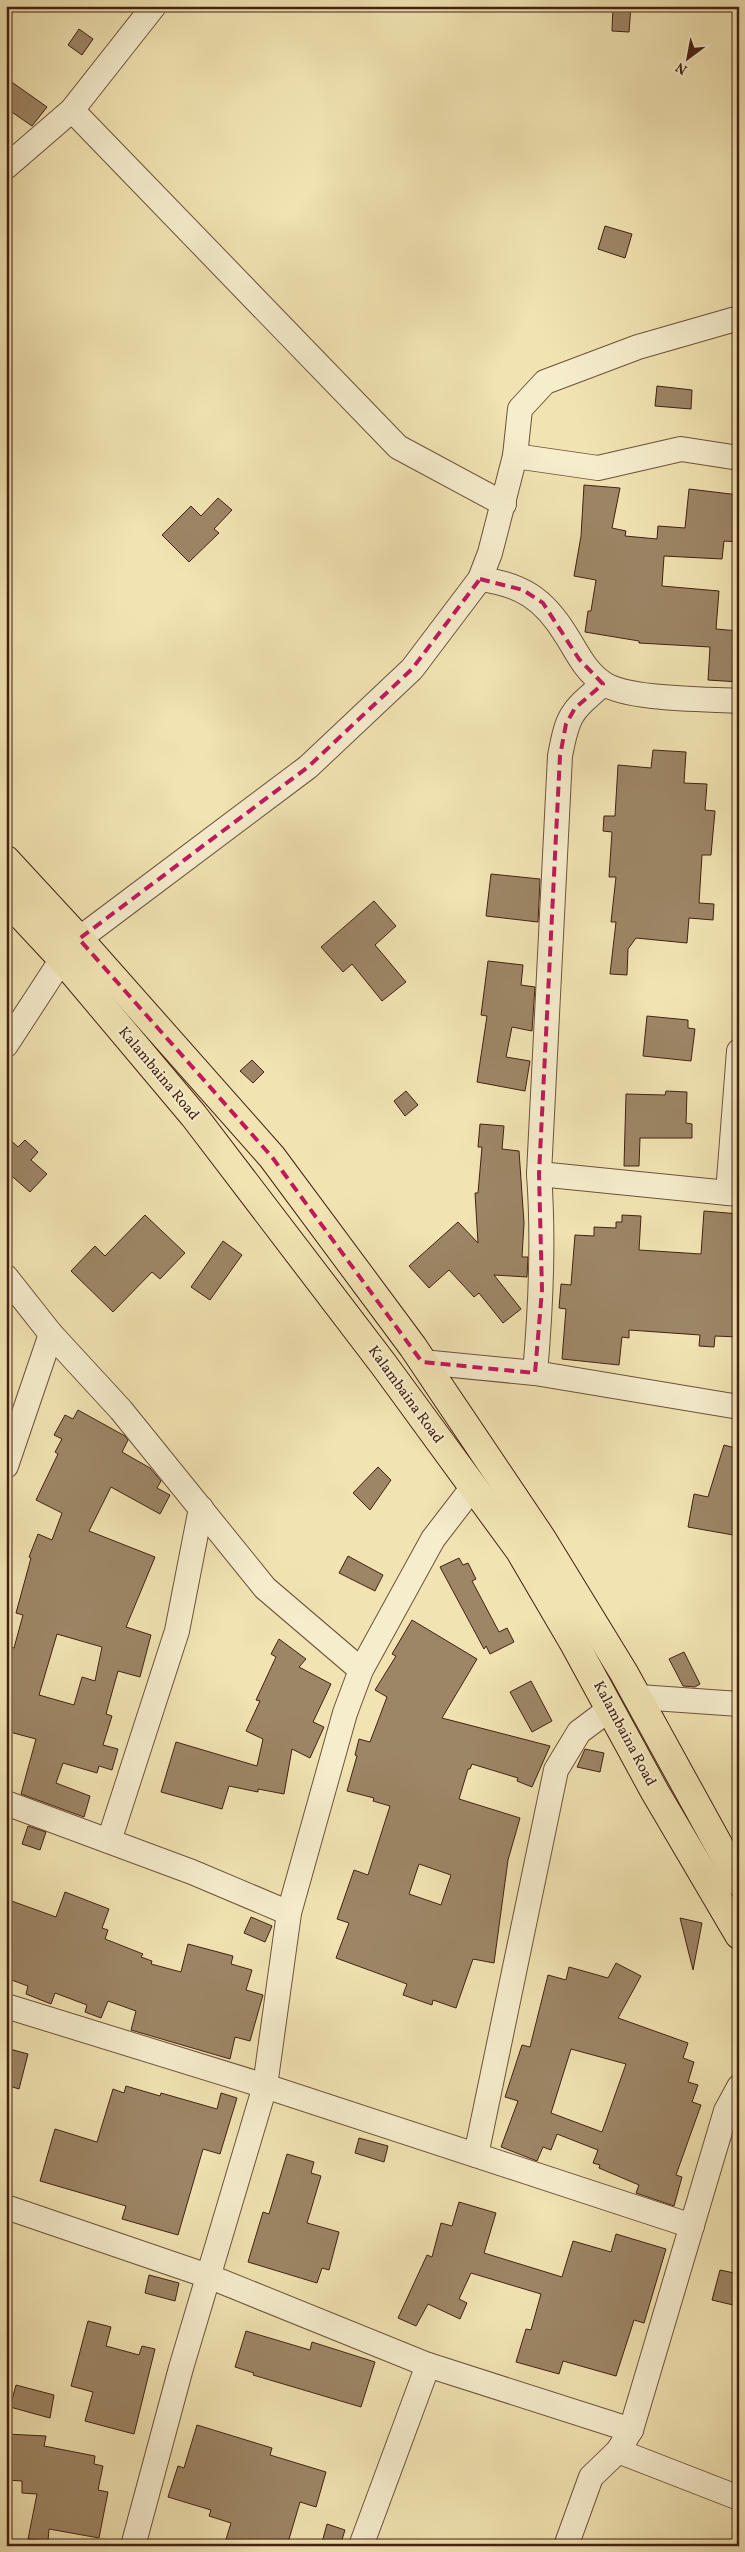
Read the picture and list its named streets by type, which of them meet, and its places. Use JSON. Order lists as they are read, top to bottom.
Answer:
{
  "streets": {
    "main road": ["Kalambaina Road"]
  },
  "north": "bottom left"
}
